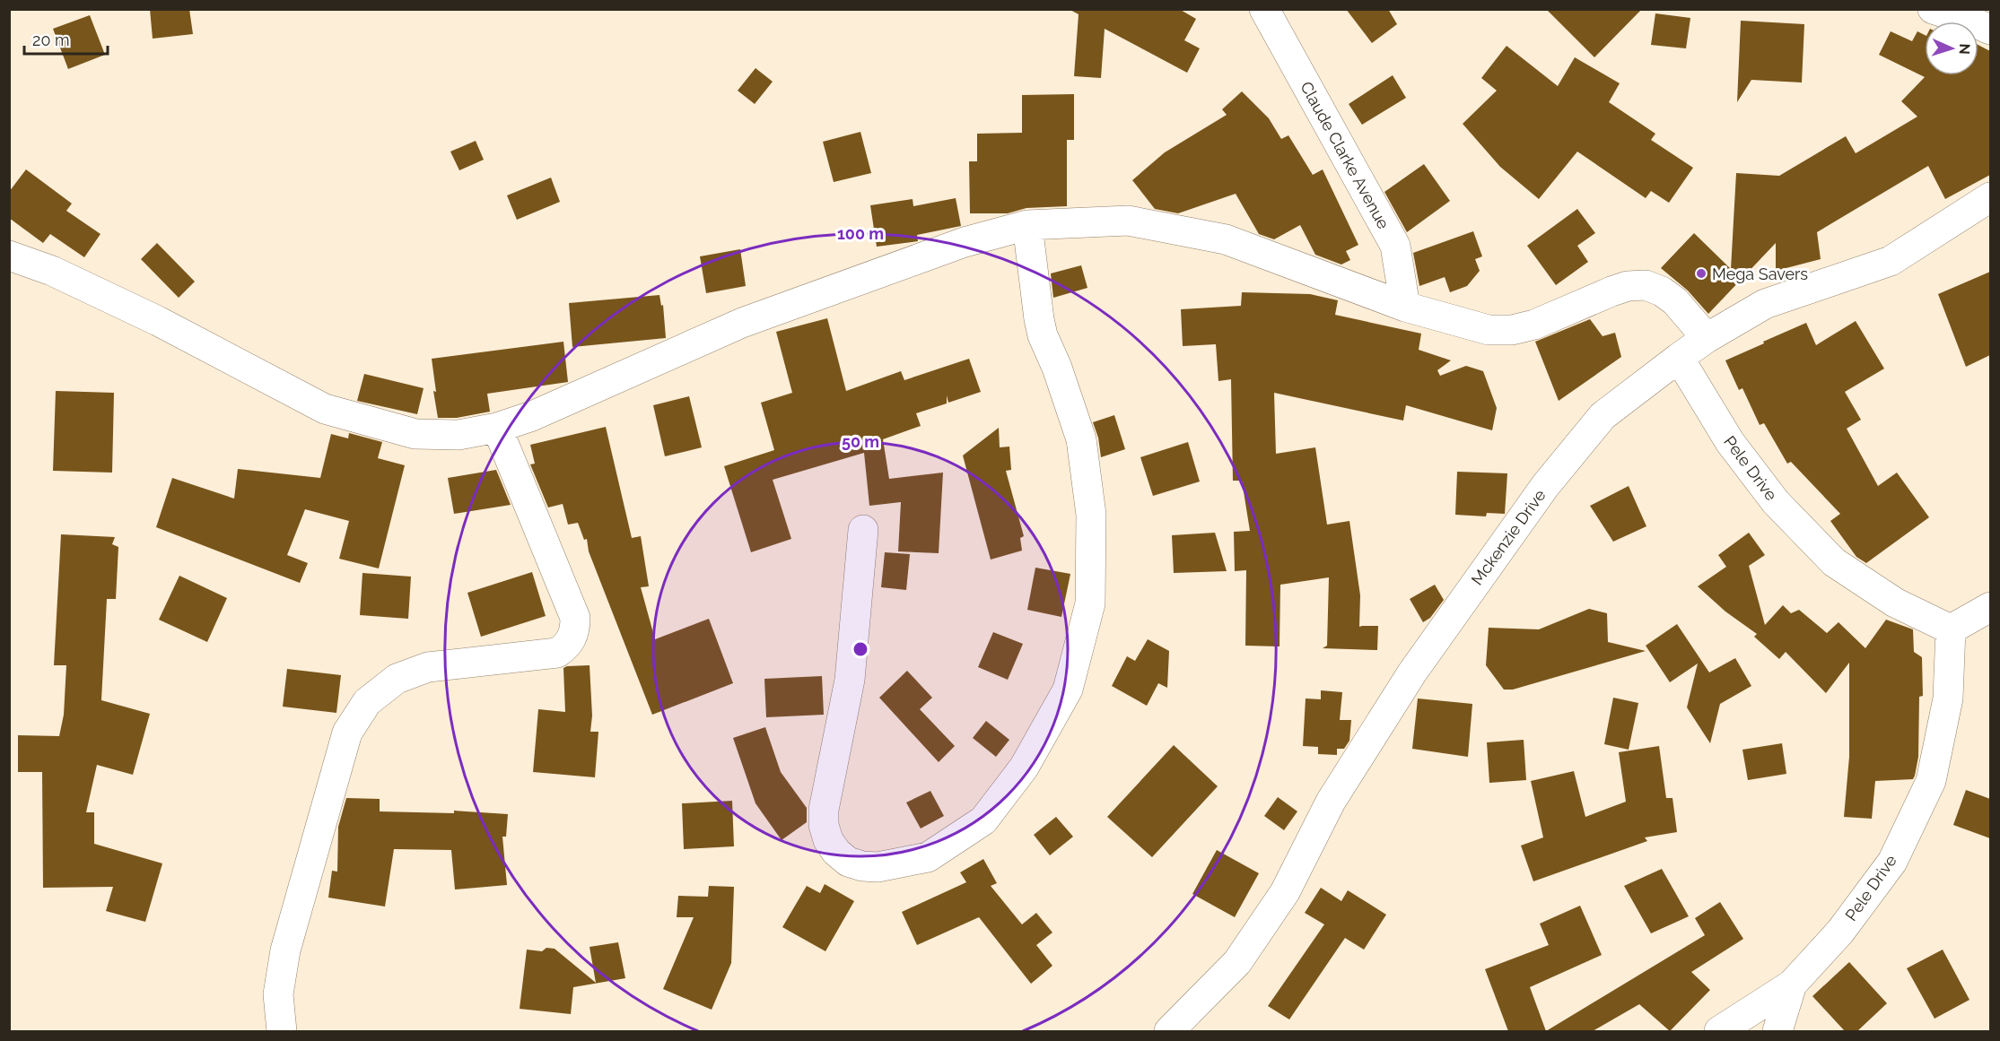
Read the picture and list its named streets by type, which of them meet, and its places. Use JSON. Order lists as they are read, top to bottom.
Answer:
{
  "streets": {
    "street": ["Claude Clarke Avenue", "Pele Drive", "Mckenzie Drive"]
  },
  "crossings": [
    ["Pele Drive", "Mckenzie Drive"]
  ],
  "places": ["Mega Savers"],
  "scale_bar": "20 m",
  "north": "right",
  "rings": ["100 m", "50 m"]
}
